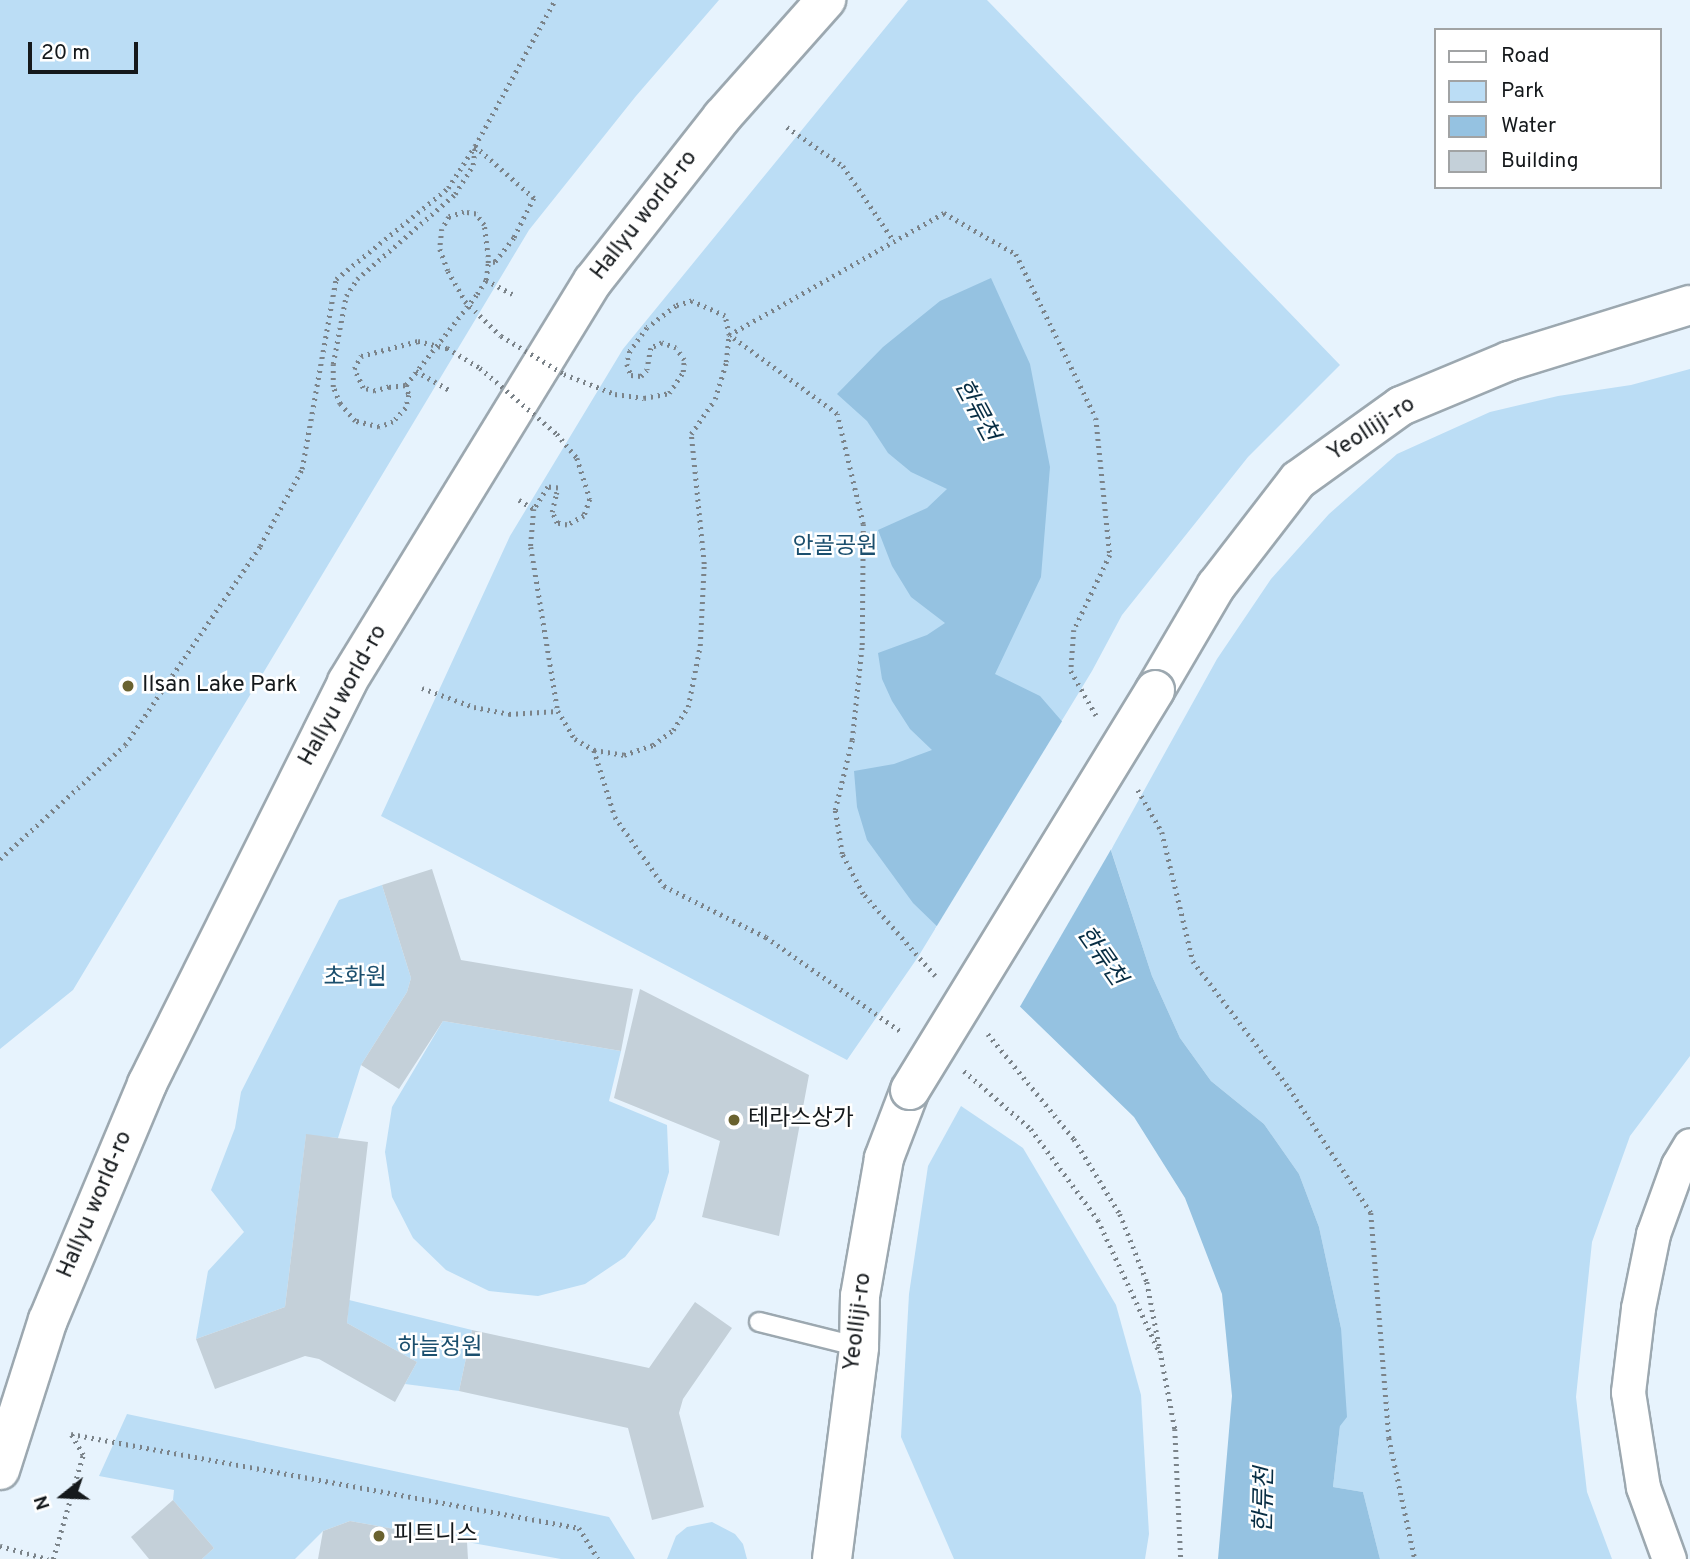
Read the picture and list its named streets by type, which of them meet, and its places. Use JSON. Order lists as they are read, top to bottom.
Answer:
{
  "streets": {
    "main road": ["Hallyu world-ro", "Yeolliji-ro"]
  },
  "water": ["한류천"],
  "parks": ["안골공원", "초화원", "하늘정원"],
  "places": ["Ilsan Lake Park", "테라스상가", "피트니스"],
  "legend": [
    "Road",
    "Park",
    "Water",
    "Building"
  ],
  "scale_bar": "20 m",
  "north": "left"
}
